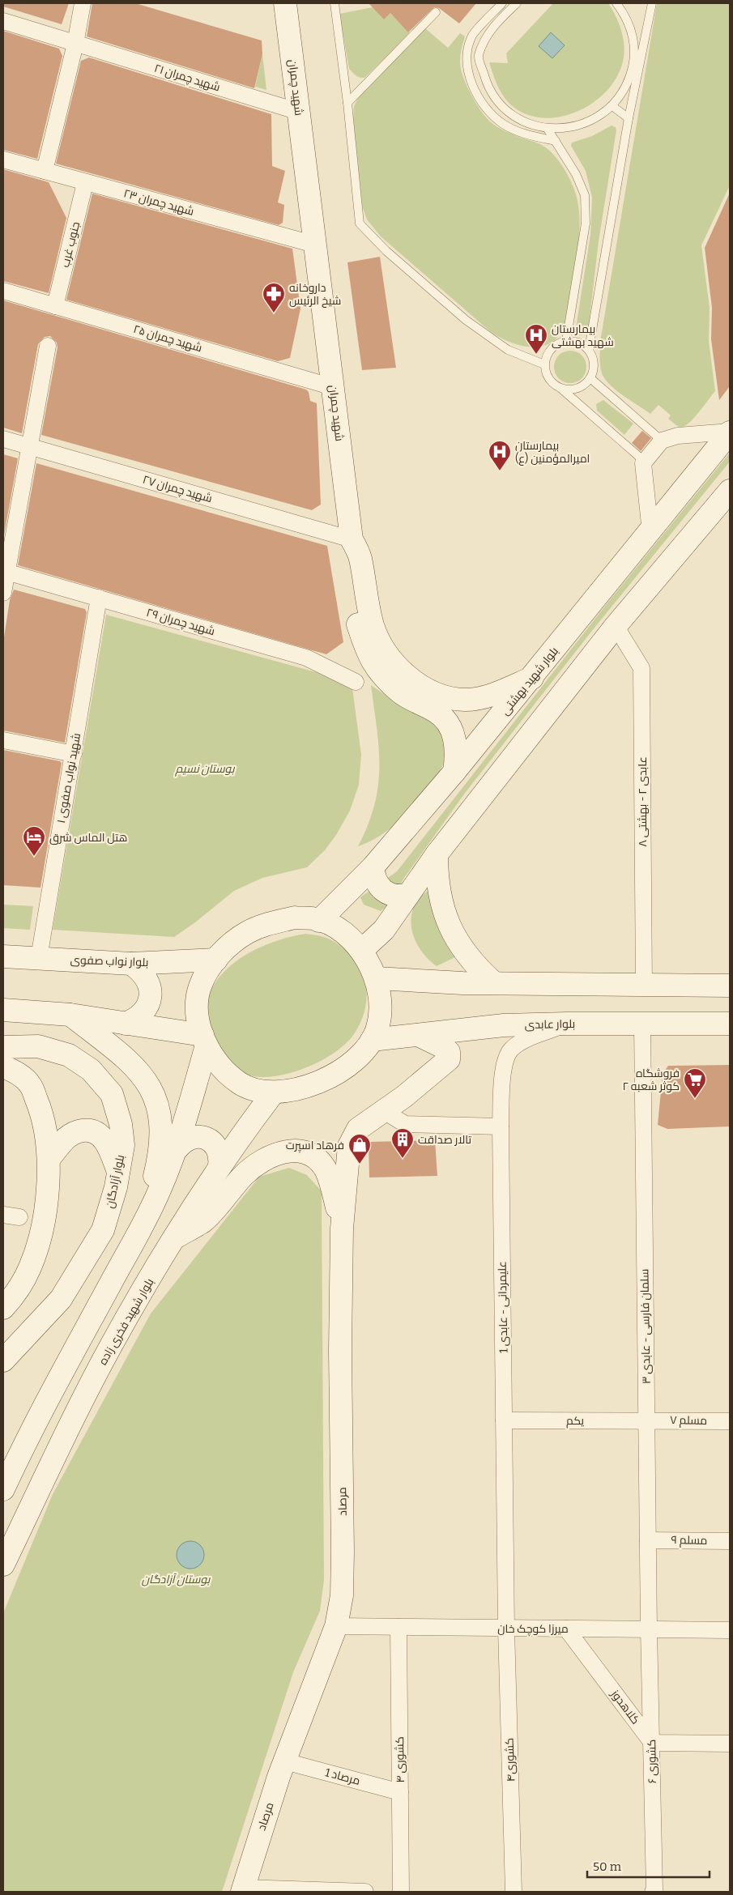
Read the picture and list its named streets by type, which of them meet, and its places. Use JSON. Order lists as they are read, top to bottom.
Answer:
{
  "streets": {
    "main road": [
      "شهید چمران",
      "بلوار شهید بهشتی",
      "بلوار نواب صفوی",
      "بلوار عابدی",
      "بلوار آزادگان",
      "بلوار شهید فخری زاده",
      "مرصاد"
    ],
    "street": [
      "شهید چمران ۲۱",
      "شهید چمران ۲۳",
      "جنوب غرب",
      "شهید چمران ۲۵",
      "شهید چمران ۲۷",
      "شهید چمران ۲۹",
      "شهید نواب صفوی ۱",
      "عابدی ۲ - بهشتی ۸",
      "علیمردانی - عابدی 1",
      "سلمان فارسی - عابدی ۳",
      "یکم",
      "مسلم ۷",
      "مسلم ۹",
      "میرزا کوچک خان",
      "کلاهدوز",
      "کشوری ۴",
      "کشوری۴",
      "کشوری ۶",
      "مرصاد 1"
    ]
  },
  "crossings": [
    ["شهید چمران ۲۱", "شهید چمران"],
    ["شهید چمران", "شهید چمران ۲۳"],
    ["شهید چمران", "شهید چمران ۲۵"],
    ["شهید چمران", "شهید چمران ۲۷"],
    ["شهید چمران", "بلوار شهید بهشتی"],
    ["شهید چمران ۲۳", "جنوب غرب"],
    ["جنوب غرب", "شهید چمران ۲۵"],
    ["شهید چمران ۲۹", "شهید نواب صفوی ۱"],
    ["شهید نواب صفوی ۱", "بلوار نواب صفوی"],
    ["بلوار عابدی", "علیمردانی - عابدی 1"],
    ["بلوار عابدی", "سلمان فارسی - عابدی ۳"],
    ["بلوار عابدی", "مرصاد"],
    ["علیمردانی - عابدی 1", "یکم"],
    ["علیمردانی - عابدی 1", "میرزا کوچک خان"],
    ["علیمردانی - عابدی 1", "کشوری۴"],
    ["سلمان فارسی - عابدی ۳", "یکم"],
    ["سلمان فارسی - عابدی ۳", "مسلم ۷"],
    ["سلمان فارسی - عابدی ۳", "مسلم ۹"],
    ["سلمان فارسی - عابدی ۳", "میرزا کوچک خان"],
    ["سلمان فارسی - عابدی ۳", "کشوری ۶"],
    ["یکم", "مسلم ۷"],
    ["مرصاد", "میرزا کوچک خان"],
    ["مرصاد", "مرصاد 1"],
    ["میرزا کوچک خان", "کلاهدوز"],
    ["میرزا کوچک خان", "کشوری ۴"],
    ["میرزا کوچک خان", "کشوری۴"],
    ["میرزا کوچک خان", "کشوری ۶"],
    ["کلاهدوز", "کشوری ۶"],
    ["کشوری ۴", "مرصاد 1"]
  ],
  "parks": ["بوستان نسیم", "بوستان آزادگان"],
  "places": {
    "pharmacy": ["داروخانه شیخ الرئیس"],
    "hospital": ["بیمارستان شهید بهشتی", "بیمارستان امیرالمؤمنین (ع)"],
    "hotel": ["هتل الماس شرق"],
    "supermarket": ["فروشگاه کوثر شعبه ۲"],
    "building": ["تالار صداقت"],
    "shop": ["فرهاد اسپرت"]
  },
  "scale_bar": "50 m"
}
